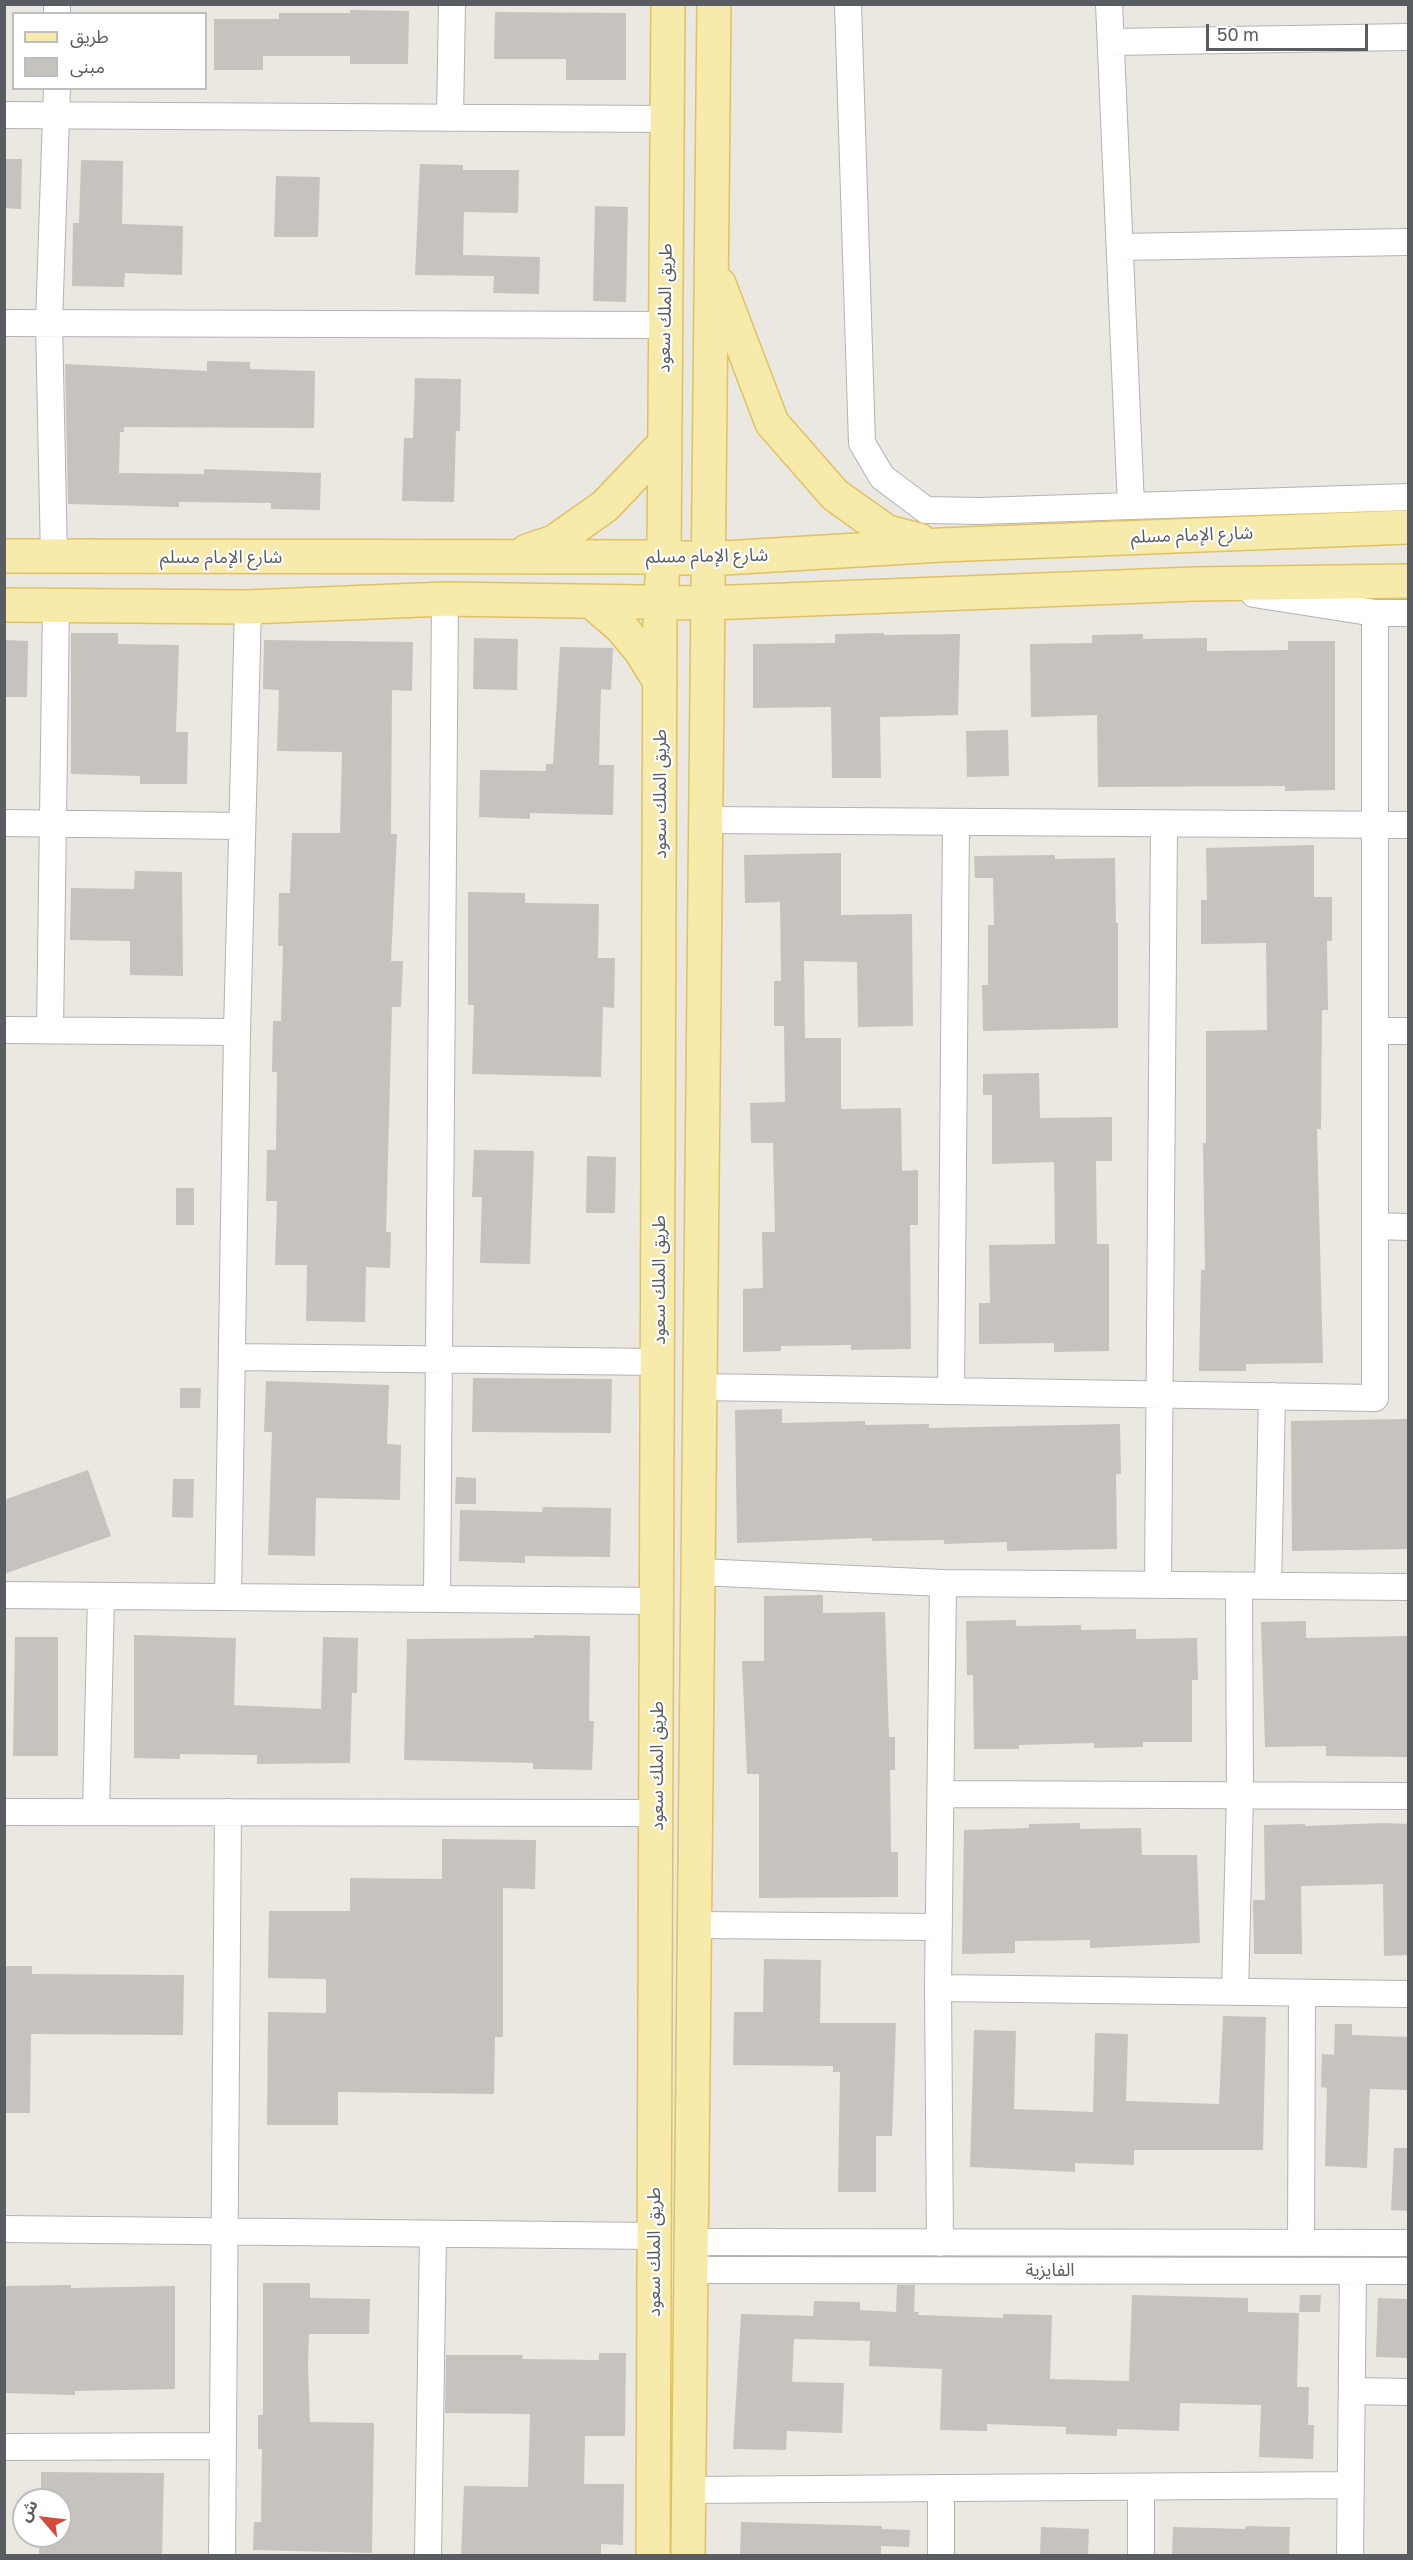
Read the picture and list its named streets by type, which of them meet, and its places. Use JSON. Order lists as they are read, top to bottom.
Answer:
{
  "streets": {
    "main road": ["طريق الملك سعود", "شارع الإمام مسلم"],
    "street": ["الفايزية"]
  },
  "crossings": [
    ["طريق الملك سعود", "شارع الإمام مسلم"],
    ["طريق الملك سعود", "الفايزية"]
  ],
  "legend": ["طريق", "مبنى"],
  "scale_bar": "50 m",
  "north": "top left"
}
